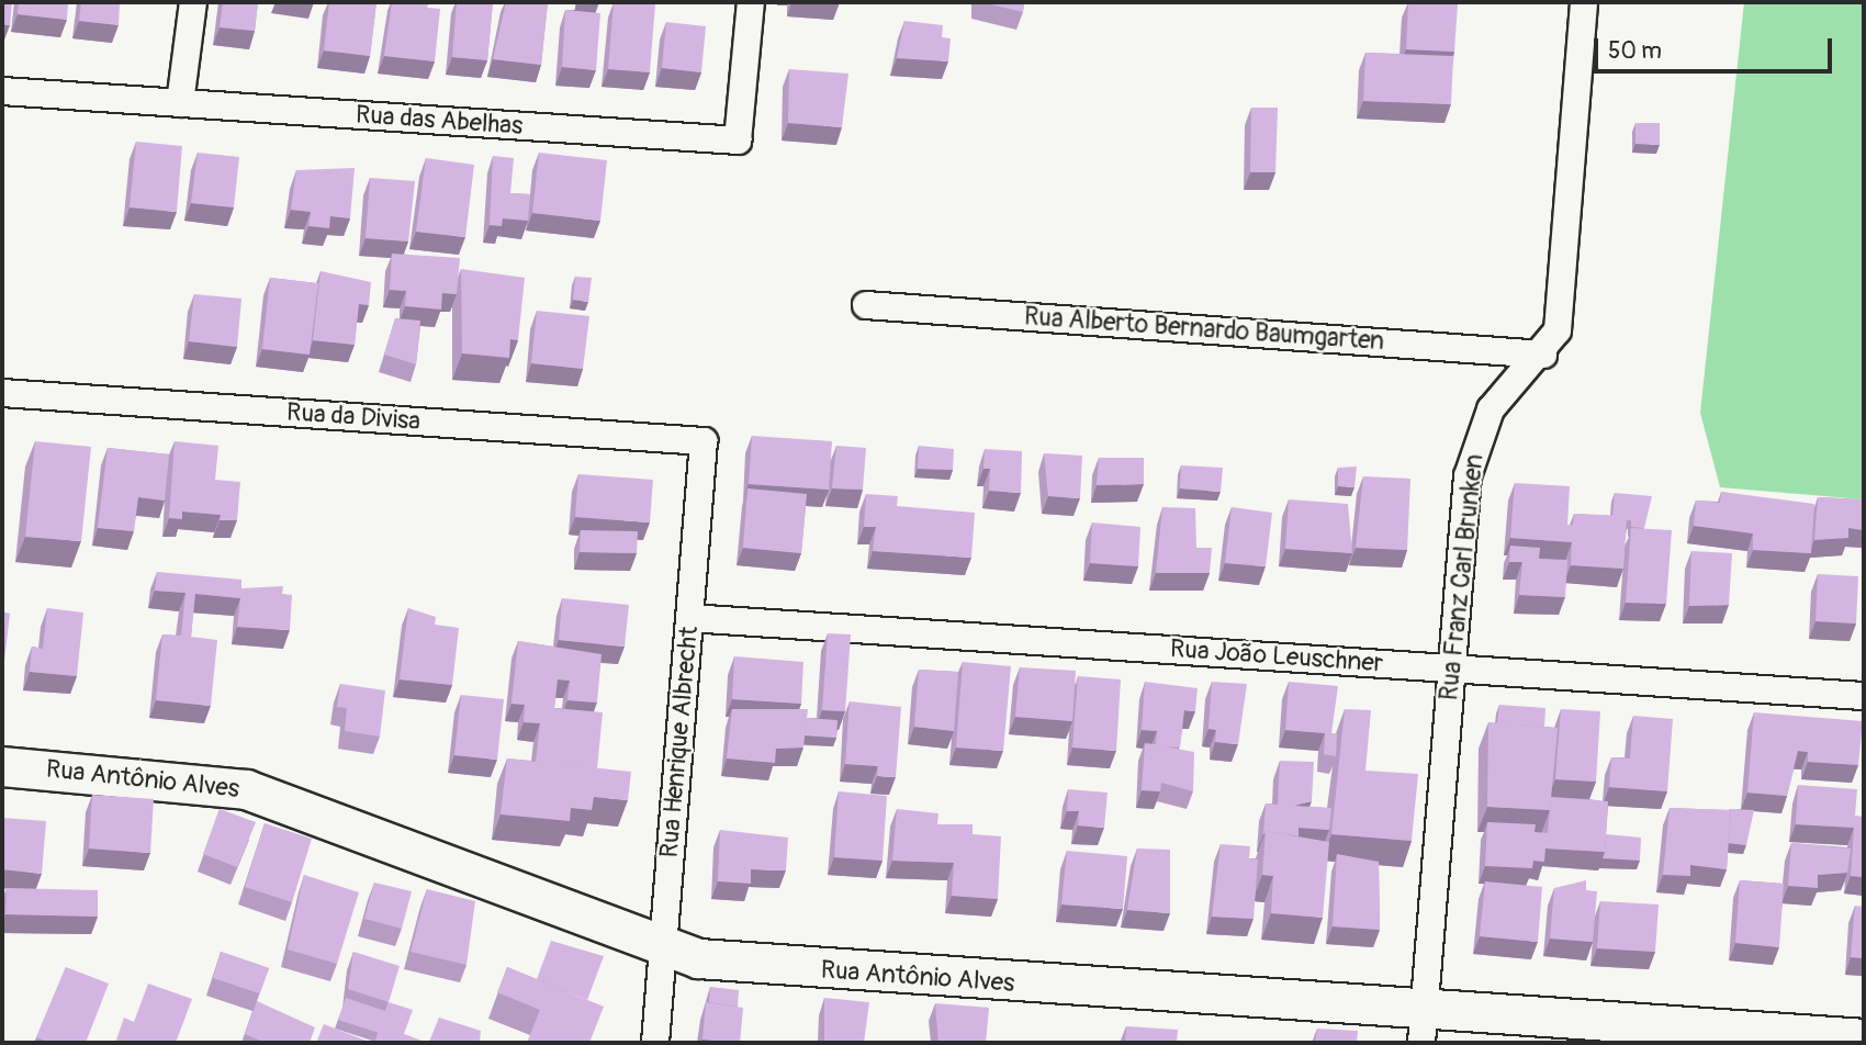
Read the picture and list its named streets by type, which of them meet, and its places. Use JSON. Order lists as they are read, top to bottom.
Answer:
{
  "streets": {
    "street": [
      "Rua das Abelhas",
      "Rua Alberto Bernardo Baumgarten",
      "Rua da Divisa",
      "Rua Franz Carl Brunken",
      "Rua João Leuschner",
      "Rua Henrique Albrecht",
      "Rua Antônio Alves"
    ]
  },
  "crossings": [
    ["Rua Alberto Bernardo Baumgarten", "Rua Franz Carl Brunken"],
    ["Rua da Divisa", "Rua Henrique Albrecht"],
    ["Rua Franz Carl Brunken", "Rua João Leuschner"],
    ["Rua Franz Carl Brunken", "Rua Antônio Alves"],
    ["Rua João Leuschner", "Rua Henrique Albrecht"],
    ["Rua Henrique Albrecht", "Rua Antônio Alves"]
  ],
  "scale_bar": "50 m"
}
